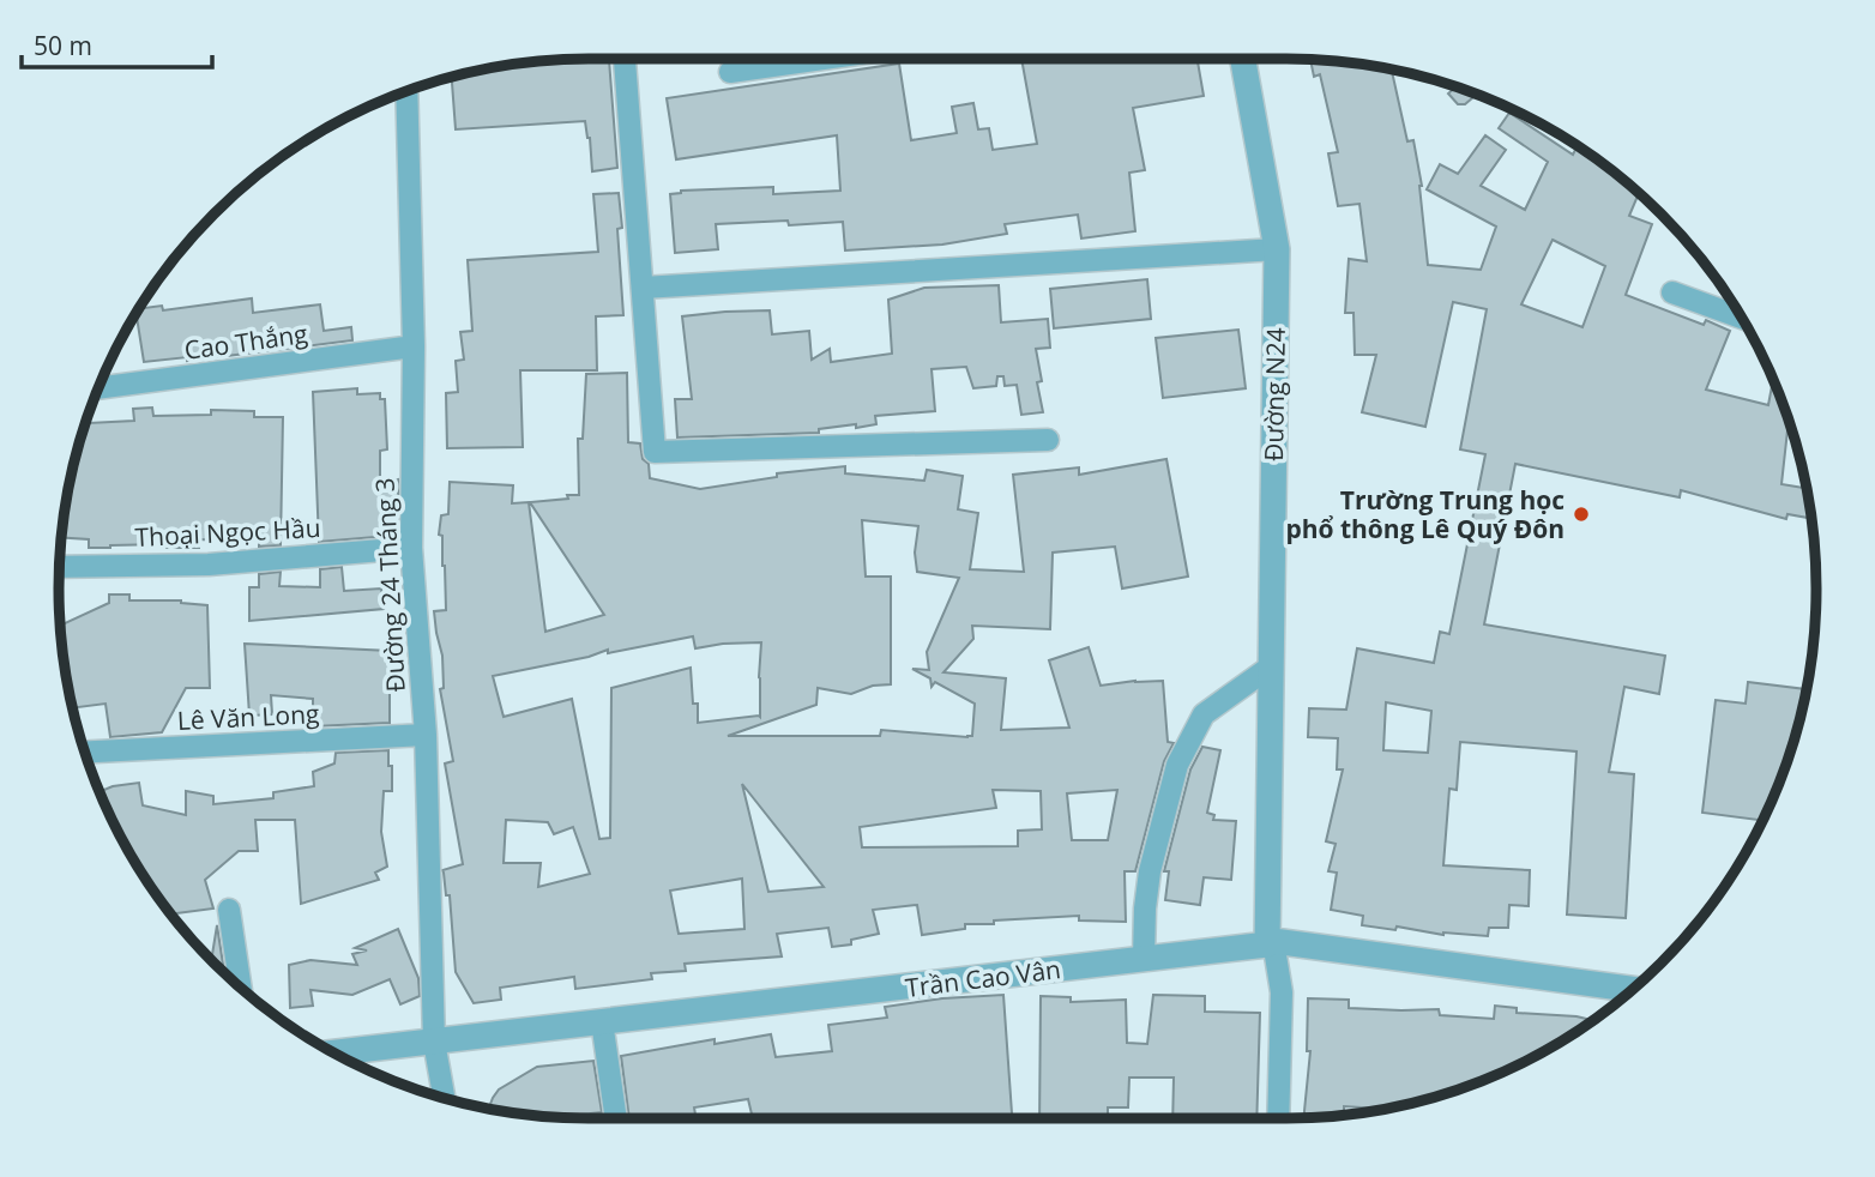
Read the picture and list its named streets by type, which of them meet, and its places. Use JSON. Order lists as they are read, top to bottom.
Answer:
{
  "streets": {
    "street": [
      "Cao Thắng",
      "Đường N24",
      "Thoại Ngọc Hầu",
      "Đường 24 Tháng 3",
      "Lê Văn Long",
      "Trần Cao Vân"
    ]
  },
  "crossings": [
    ["Cao Thắng", "Đường 24 Tháng 3"],
    ["Đường N24", "Trần Cao Vân"],
    ["Thoại Ngọc Hầu", "Đường 24 Tháng 3"],
    ["Đường 24 Tháng 3", "Lê Văn Long"],
    ["Đường 24 Tháng 3", "Trần Cao Vân"]
  ],
  "places": ["Trường Trung học phổ thông Lê Quý Đôn"],
  "scale_bar": "50 m"
}
